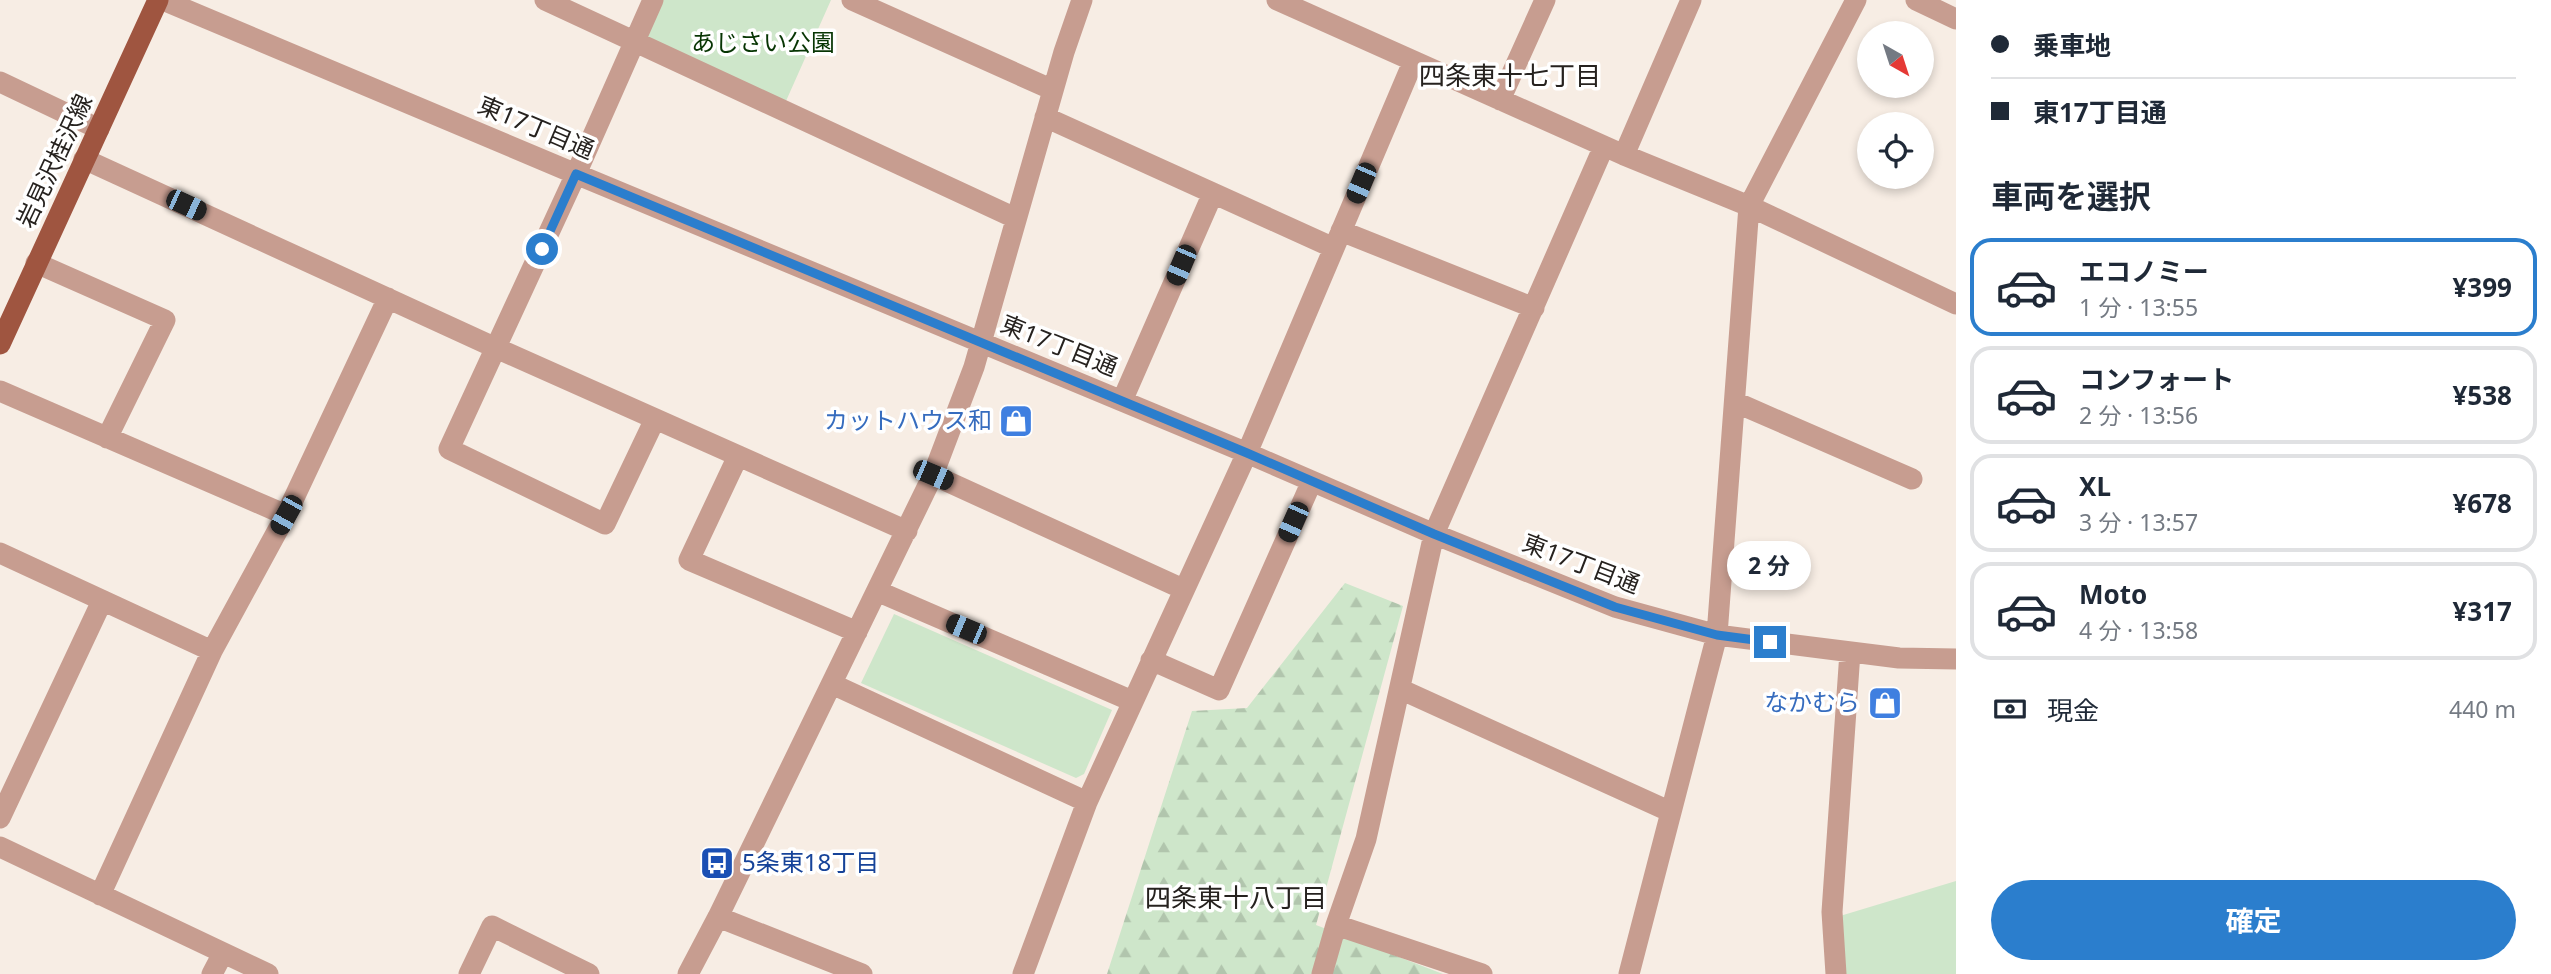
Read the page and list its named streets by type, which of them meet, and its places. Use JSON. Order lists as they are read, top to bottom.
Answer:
{
  "streets": {
    "main road": ["岩見沢桂沢線"],
    "street": ["東17丁目通"]
  },
  "crossings": [
    ["東17丁目通", "岩見沢桂沢線"]
  ],
  "districts": ["四条東十七丁目", "四条東十八丁目"],
  "parks": ["あじさい公園"],
  "places": {
    "shop": ["カットハウス和", "なかむら"],
    "bus stop": ["5条東18丁目"]
  },
  "north": "bottom right",
  "page": {
    "banner": ["乗車地", "東17丁目通"],
    "heading": "車両を選択",
    "list": [
      {
        "name": "エコノミー",
        "note": "1 分 · 13:55",
        "value": "¥399"
      },
      {
        "name": "コンフォート",
        "note": "2 分 · 13:56",
        "value": "¥538"
      },
      {
        "name": "XL",
        "note": "3 分 · 13:57",
        "value": "¥678"
      },
      {
        "name": "Moto",
        "note": "4 分 · 13:58",
        "value": "¥317"
      }
    ],
    "bubble": "2 分",
    "pay": ["現金", "440 m"],
    "buttons": "確定"
  }
}
